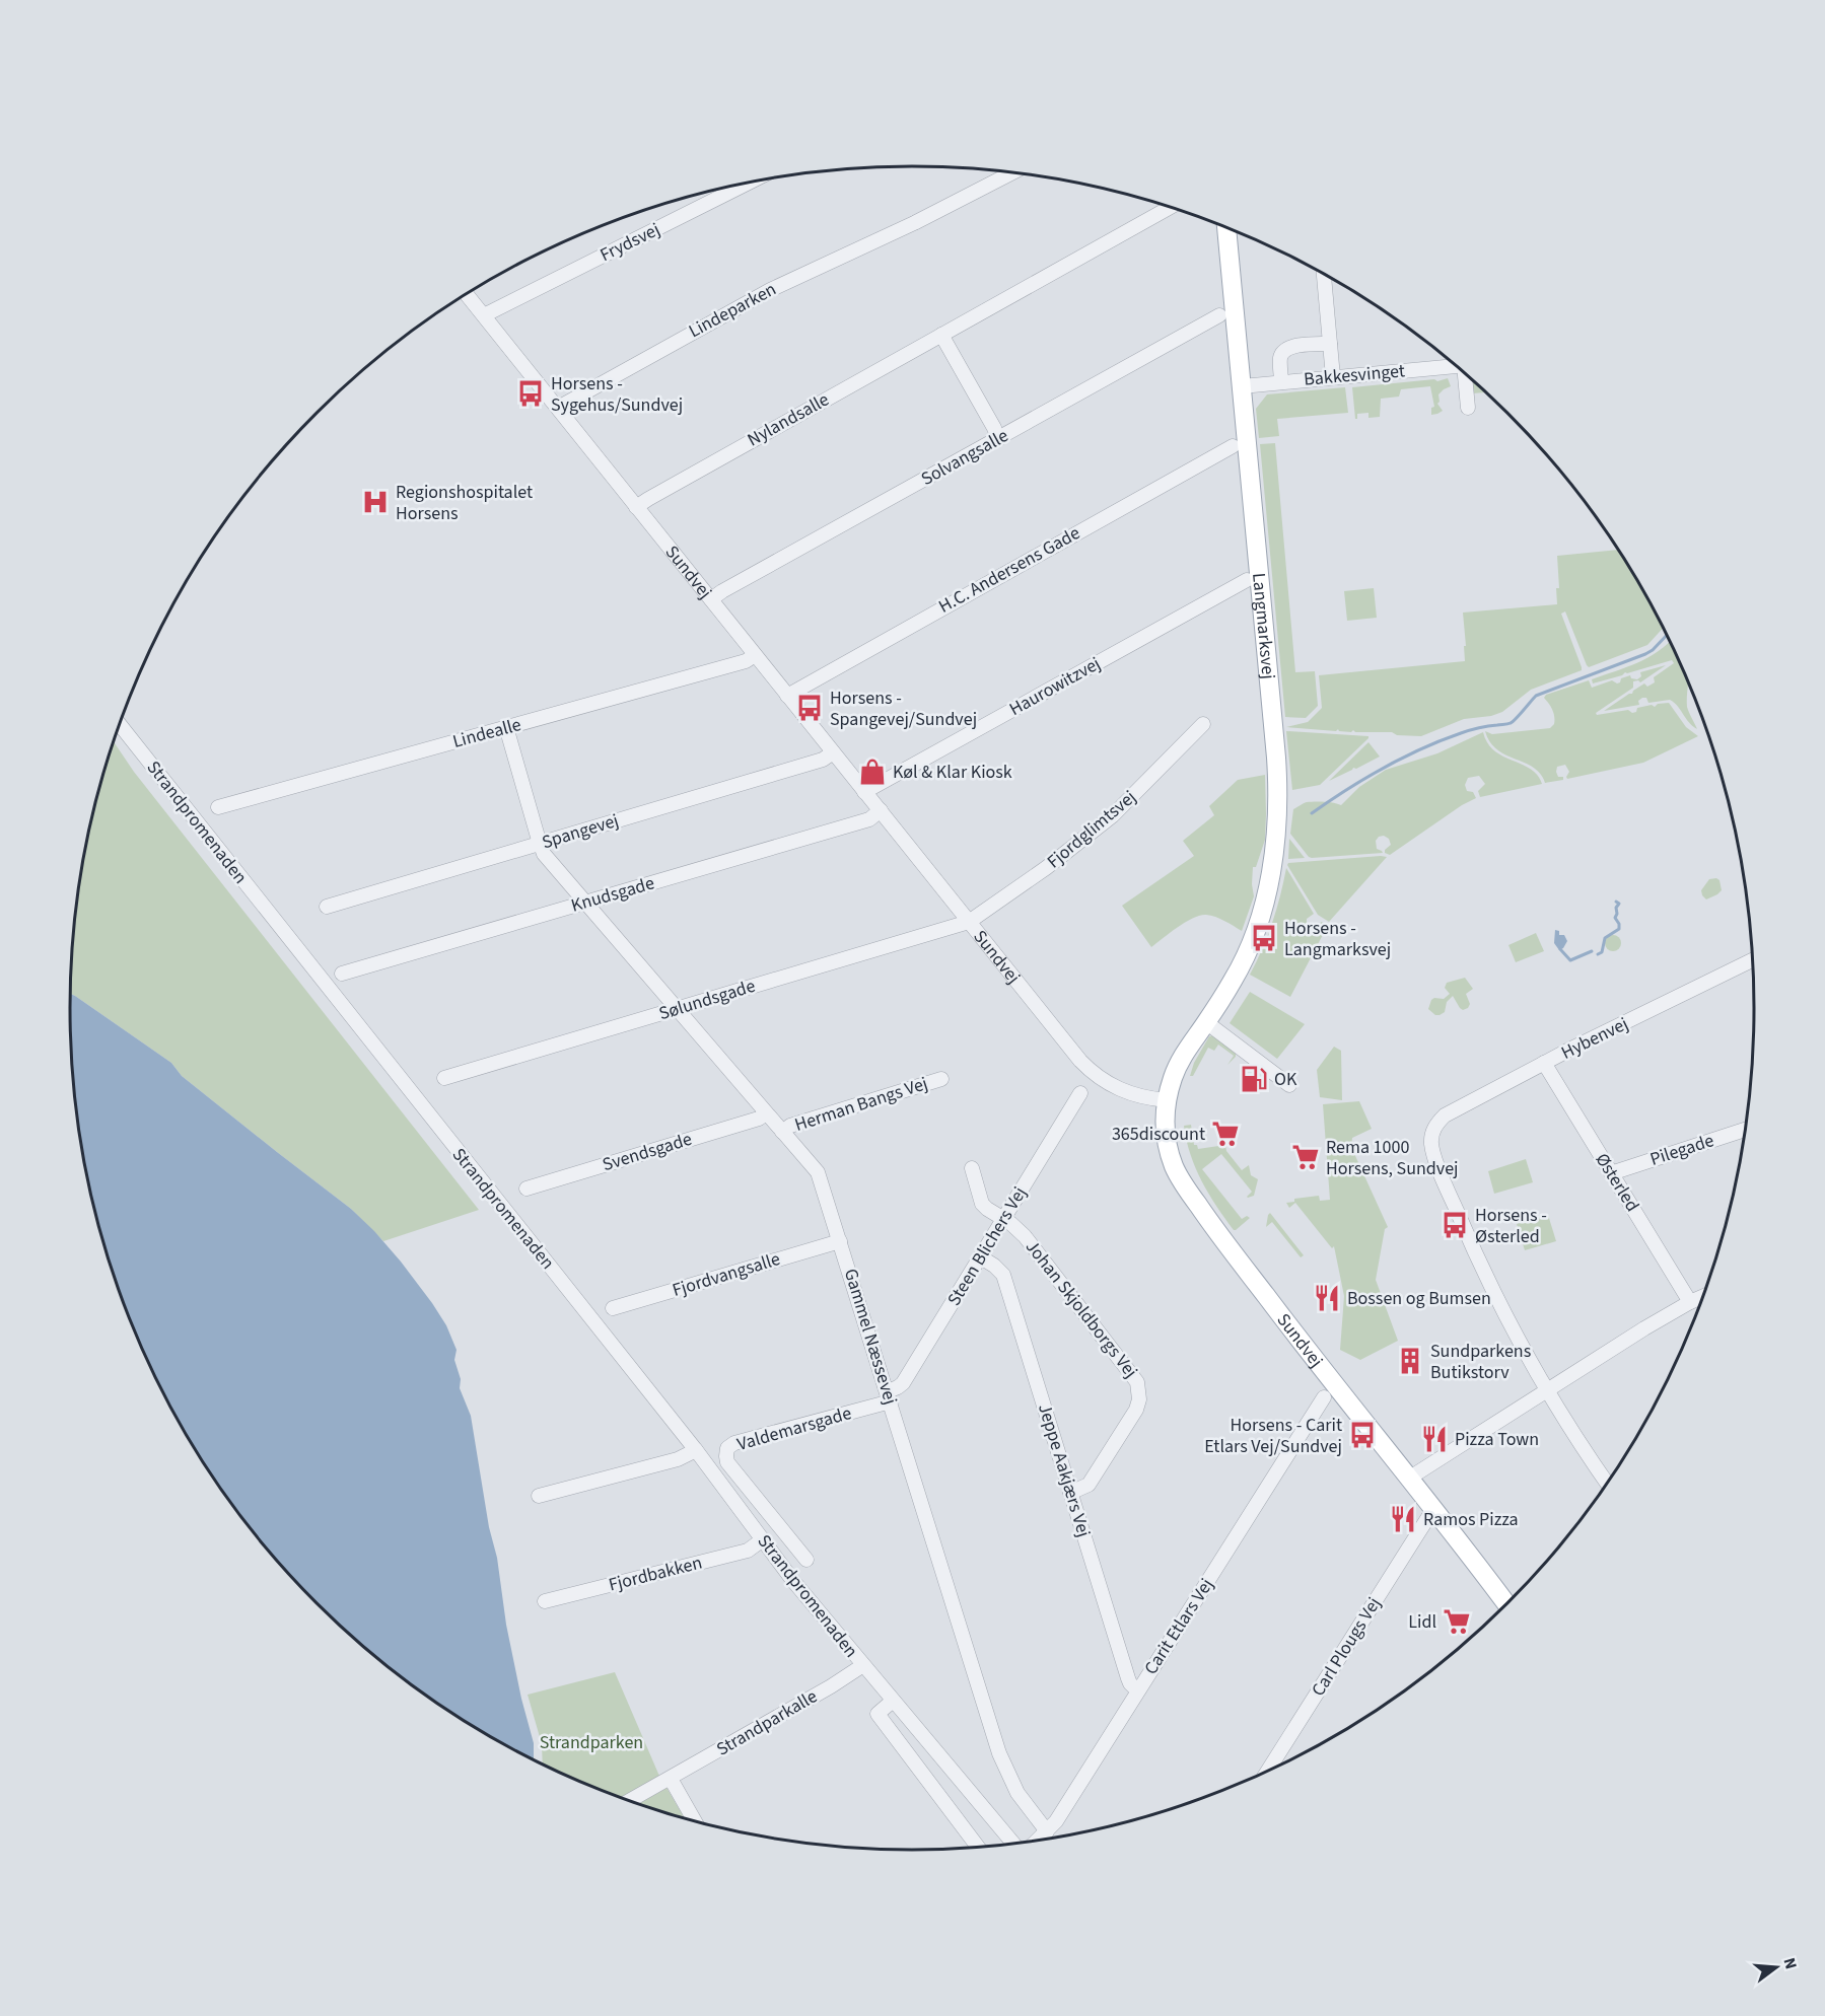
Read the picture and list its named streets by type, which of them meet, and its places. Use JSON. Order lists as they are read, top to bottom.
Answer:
{
  "streets": {
    "main road": ["Sundvej", "Langmarksvej"],
    "street": [
      "Frydsvej",
      "Lindeparken",
      "Bakkesvinget",
      "Nylandsalle",
      "Solvangsalle",
      "H.C. Andersens Gade",
      "Haurowitzvej",
      "Lindealle",
      "Strandpromenaden",
      "Fjordglimtsvej",
      "Spangevej",
      "Knudsgade",
      "Sølundsgade",
      "Hybenvej",
      "Herman Bangs Vej",
      "Pilegade",
      "Svendsgade",
      "Østerled",
      "Steen Blichers Vej",
      "Fjordvangsalle",
      "Johan Skjoldborgs Vej",
      "Gammel Næssevej",
      "Valdemarsgade",
      "Jeppe Aakjærs Vej",
      "Fjordbakken",
      "Carit Etlars Vej",
      "Carl Plougs Vej",
      "Strandparkalle"
    ]
  },
  "crossings": [
    ["Frydsvej", "Sundvej"],
    ["Lindeparken", "Sundvej"],
    ["Bakkesvinget", "Langmarksvej"],
    ["Nylandsalle", "Sundvej"],
    ["Solvangsalle", "Sundvej"],
    ["H.C. Andersens Gade", "Sundvej"],
    ["Sundvej", "Langmarksvej"],
    ["Sundvej", "Haurowitzvej"],
    ["Sundvej", "Lindealle"],
    ["Sundvej", "Fjordglimtsvej"],
    ["Sundvej", "Spangevej"],
    ["Sundvej", "Knudsgade"],
    ["Sundvej", "Sølundsgade"],
    ["Sundvej", "Carl Plougs Vej"],
    ["Lindealle", "Gammel Næssevej"],
    ["Strandpromenaden", "Fjordbakken"],
    ["Strandpromenaden", "Strandparkalle"],
    ["Fjordglimtsvej", "Sølundsgade"],
    ["Spangevej", "Gammel Næssevej"],
    ["Knudsgade", "Gammel Næssevej"],
    ["Sølundsgade", "Gammel Næssevej"],
    ["Hybenvej", "Østerled"],
    ["Herman Bangs Vej", "Gammel Næssevej"],
    ["Pilegade", "Østerled"],
    ["Svendsgade", "Gammel Næssevej"],
    ["Steen Blichers Vej", "Johan Skjoldborgs Vej"],
    ["Steen Blichers Vej", "Gammel Næssevej"],
    ["Steen Blichers Vej", "Valdemarsgade"],
    ["Steen Blichers Vej", "Jeppe Aakjærs Vej"],
    ["Fjordvangsalle", "Gammel Næssevej"],
    ["Johan Skjoldborgs Vej", "Jeppe Aakjærs Vej"],
    ["Gammel Næssevej", "Valdemarsgade"],
    ["Gammel Næssevej", "Carit Etlars Vej"],
    ["Jeppe Aakjærs Vej", "Carit Etlars Vej"]
  ],
  "parks": ["Strandparken"],
  "places": {
    "bus stop": [
      "Horsens - Sygehus/Sundvej",
      "Horsens - Spangevej/Sundvej",
      "Horsens - Langmarksvej",
      "Horsens - Østerled",
      "Horsens - Carit Etlars Vej/Sundvej"
    ],
    "hospital": ["Regionshospitalet Horsens"],
    "shop": ["Køl & Klar Kiosk"],
    "fuel station": ["OK"],
    "supermarket": ["365discount", "Rema 1000 Horsens, Sundvej", "Lidl"],
    "restaurant": ["Bossen og Bumsen", "Pizza Town", "Ramos Pizza"],
    "building": ["Sundparkens Butikstorv"]
  },
  "north": "right"
}
